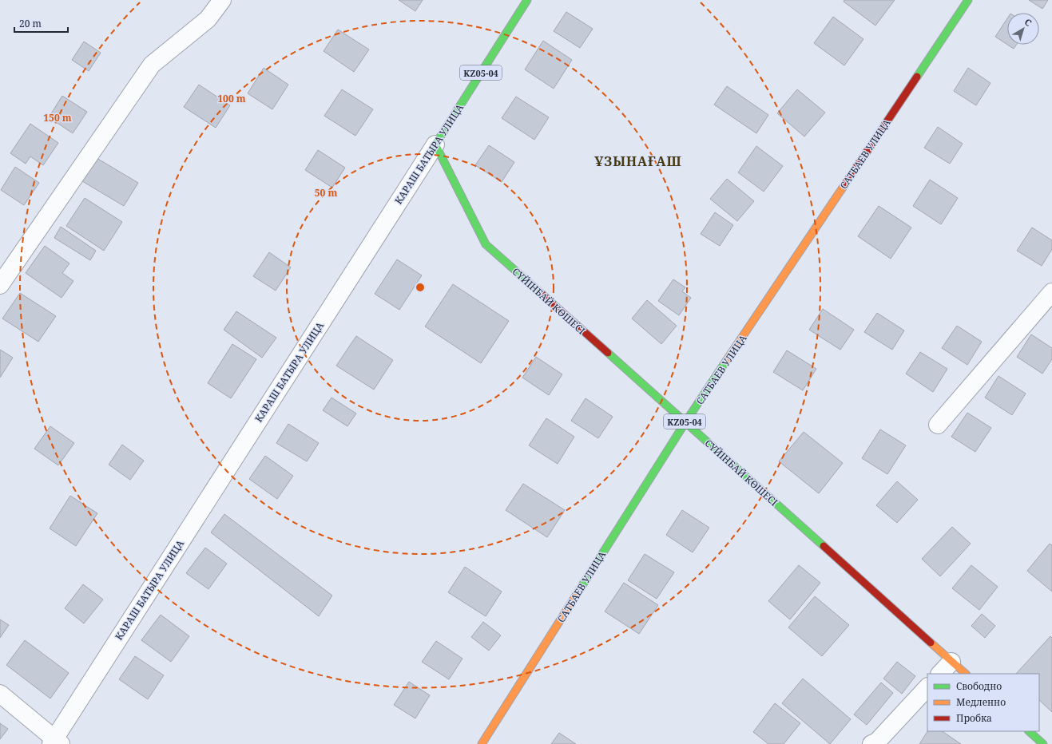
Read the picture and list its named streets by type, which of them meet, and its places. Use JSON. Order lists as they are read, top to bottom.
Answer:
{
  "streets": {
    "main road": [
      "KZ05-04",
      "КАРАШ БАТЫРА УЛИЦА",
      "САТБАЕВ УЛИЦА",
      "СҮЙІНБАЙ КӨШЕСІ"
    ]
  },
  "crossings": [
    ["КАРАШ БАТЫРА УЛИЦА", "СҮЙІНБАЙ КӨШЕСІ"],
    ["САТБАЕВ УЛИЦА", "СҮЙІНБАЙ КӨШЕСІ"]
  ],
  "districts": ["ҰЗЫНАҒАШ"],
  "legend": ["Свободно", "Медленно", "Пробка"],
  "scale_bar": "20 m",
  "north": "top right",
  "rings": ["100 m", "150 m", "50 m"]
}
